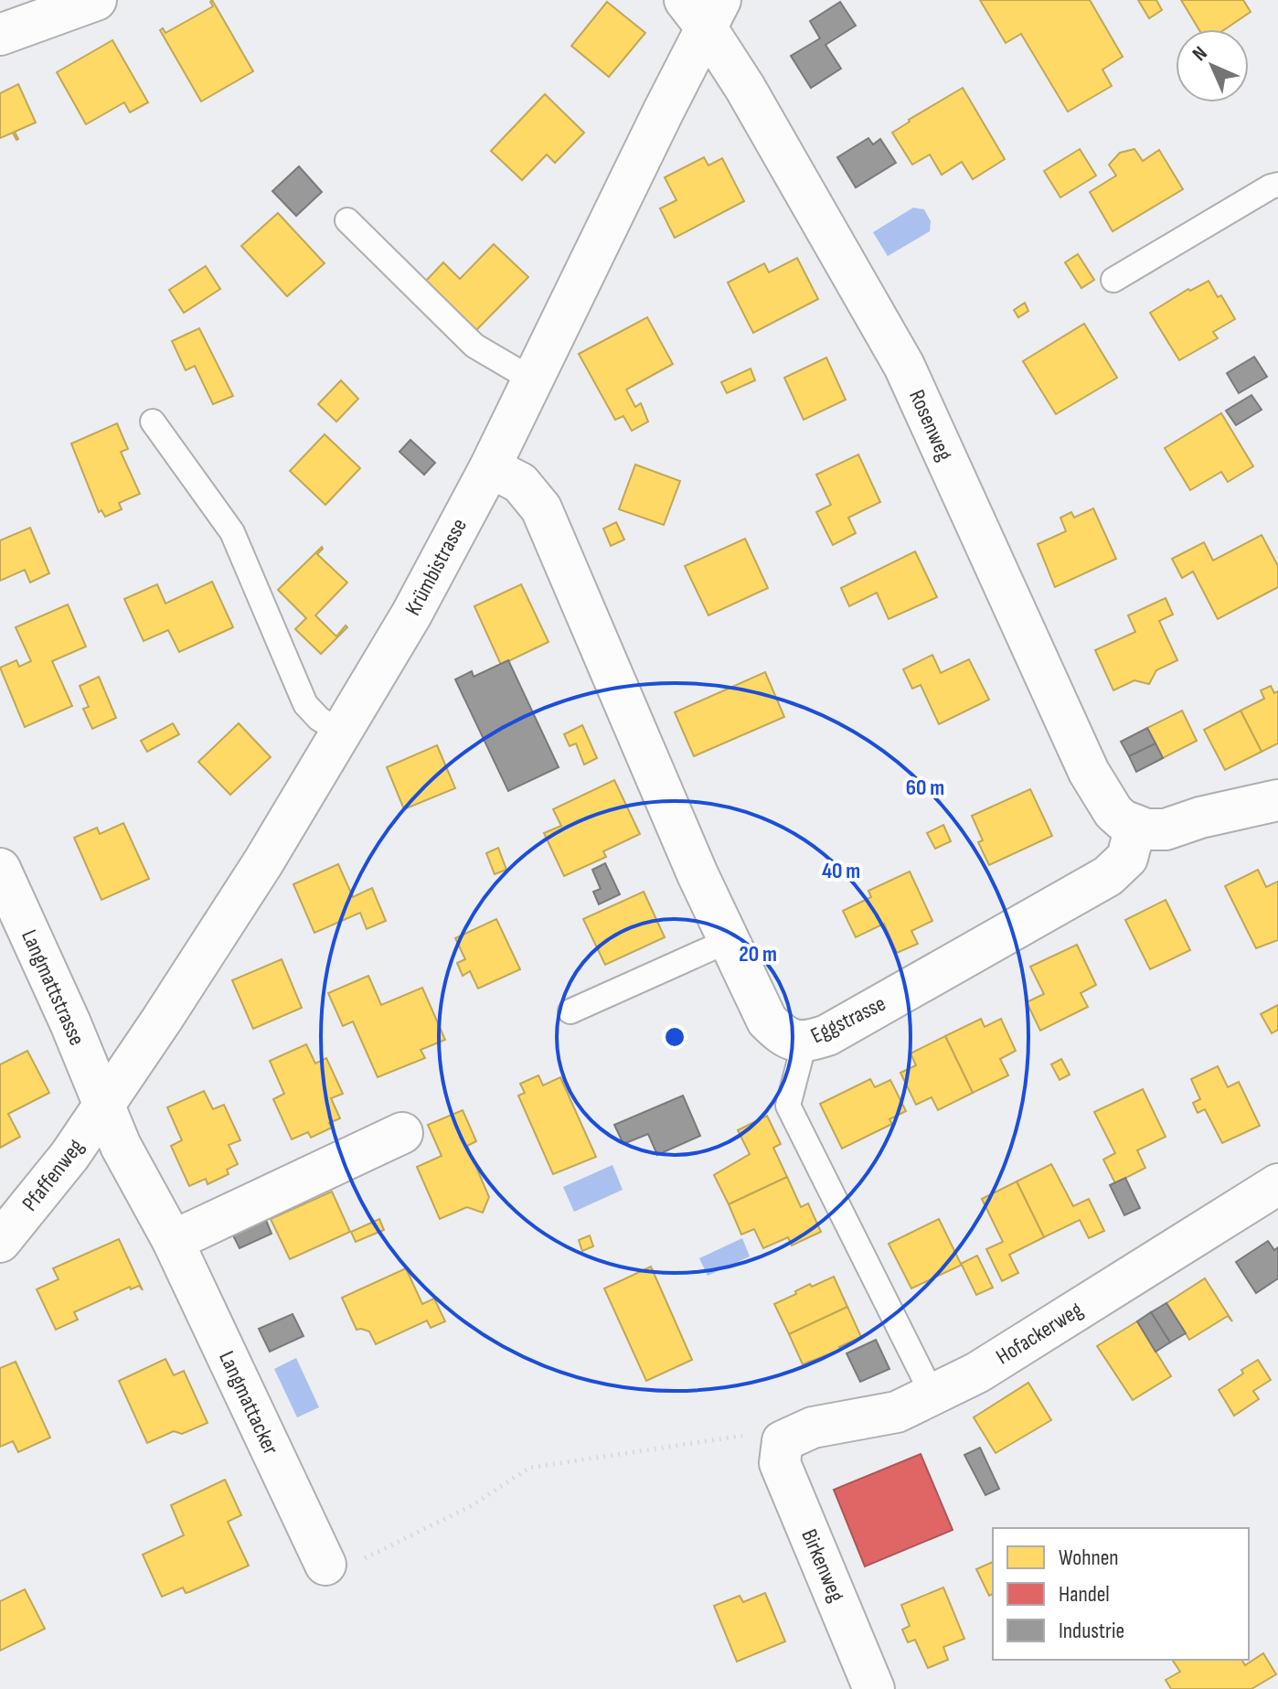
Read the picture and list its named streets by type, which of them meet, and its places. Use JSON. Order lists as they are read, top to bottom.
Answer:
{
  "streets": {
    "street": [
      "Rosenweg",
      "Krümbistrasse",
      "Langmattstrasse",
      "Eggstrasse",
      "Pfaffenweg",
      "Hofackerweg",
      "Langmattacker",
      "Birkenweg"
    ]
  },
  "crossings": [
    ["Rosenweg", "Krümbistrasse"],
    ["Rosenweg", "Eggstrasse"],
    ["Krümbistrasse", "Langmattstrasse"],
    ["Krümbistrasse", "Eggstrasse"],
    ["Krümbistrasse", "Pfaffenweg"],
    ["Krümbistrasse", "Langmattacker"],
    ["Langmattstrasse", "Pfaffenweg"],
    ["Langmattstrasse", "Langmattacker"],
    ["Pfaffenweg", "Langmattacker"],
    ["Hofackerweg", "Birkenweg"]
  ],
  "legend": ["Wohnen", "Handel", "Industrie"],
  "north": "top left",
  "rings": ["60 m", "40 m", "20 m"]
}
